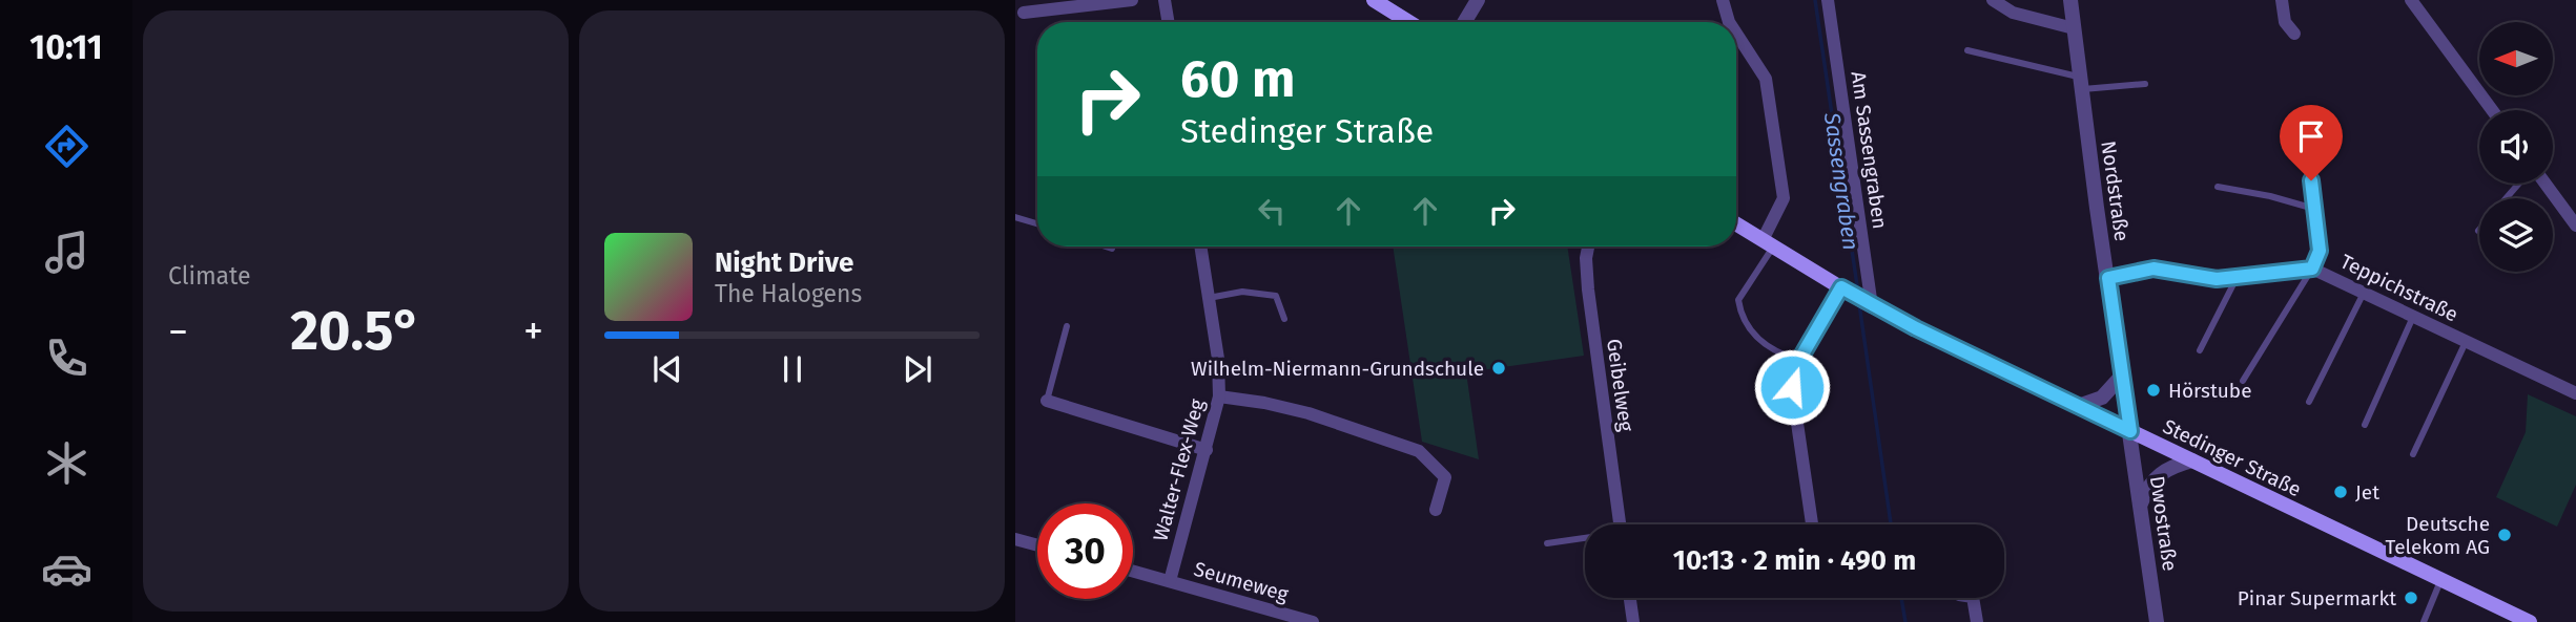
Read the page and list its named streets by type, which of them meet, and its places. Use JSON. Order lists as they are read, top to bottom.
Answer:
{
  "streets": {
    "main road": ["Stedinger Straße"],
    "street": [
      "Am Sassengraben",
      "Nordstraße",
      "Teppichstraße",
      "Geibelweg",
      "Walter-Flex-Weg",
      "Dwostraße",
      "Seumeweg"
    ]
  },
  "crossings": [
    ["Am Sassengraben", "Stedinger Straße"],
    ["Nordstraße", "Teppichstraße"],
    ["Nordstraße", "Stedinger Straße"],
    ["Nordstraße", "Dwostraße"],
    ["Stedinger Straße", "Dwostraße"],
    ["Walter-Flex-Weg", "Seumeweg"]
  ],
  "water": ["Sassengraben"],
  "places": [
    "Wilhelm-Niermann-Grundschule",
    "Hörstube",
    "Jet",
    "Deutsche Telekom AG",
    "Pinar Supermarkt"
  ],
  "north": "left",
  "page": {
    "tabs": "10:11",
    "tile": "Climate",
    "turn": ["60 m", "Stedinger Straße"],
    "song": ["Night Drive", "The Halogens"],
    "heat": ["−", "20.5°", "+"],
    "limit": "30",
    "trip": "10:13 · 2 min · 490 m"
  }
}
